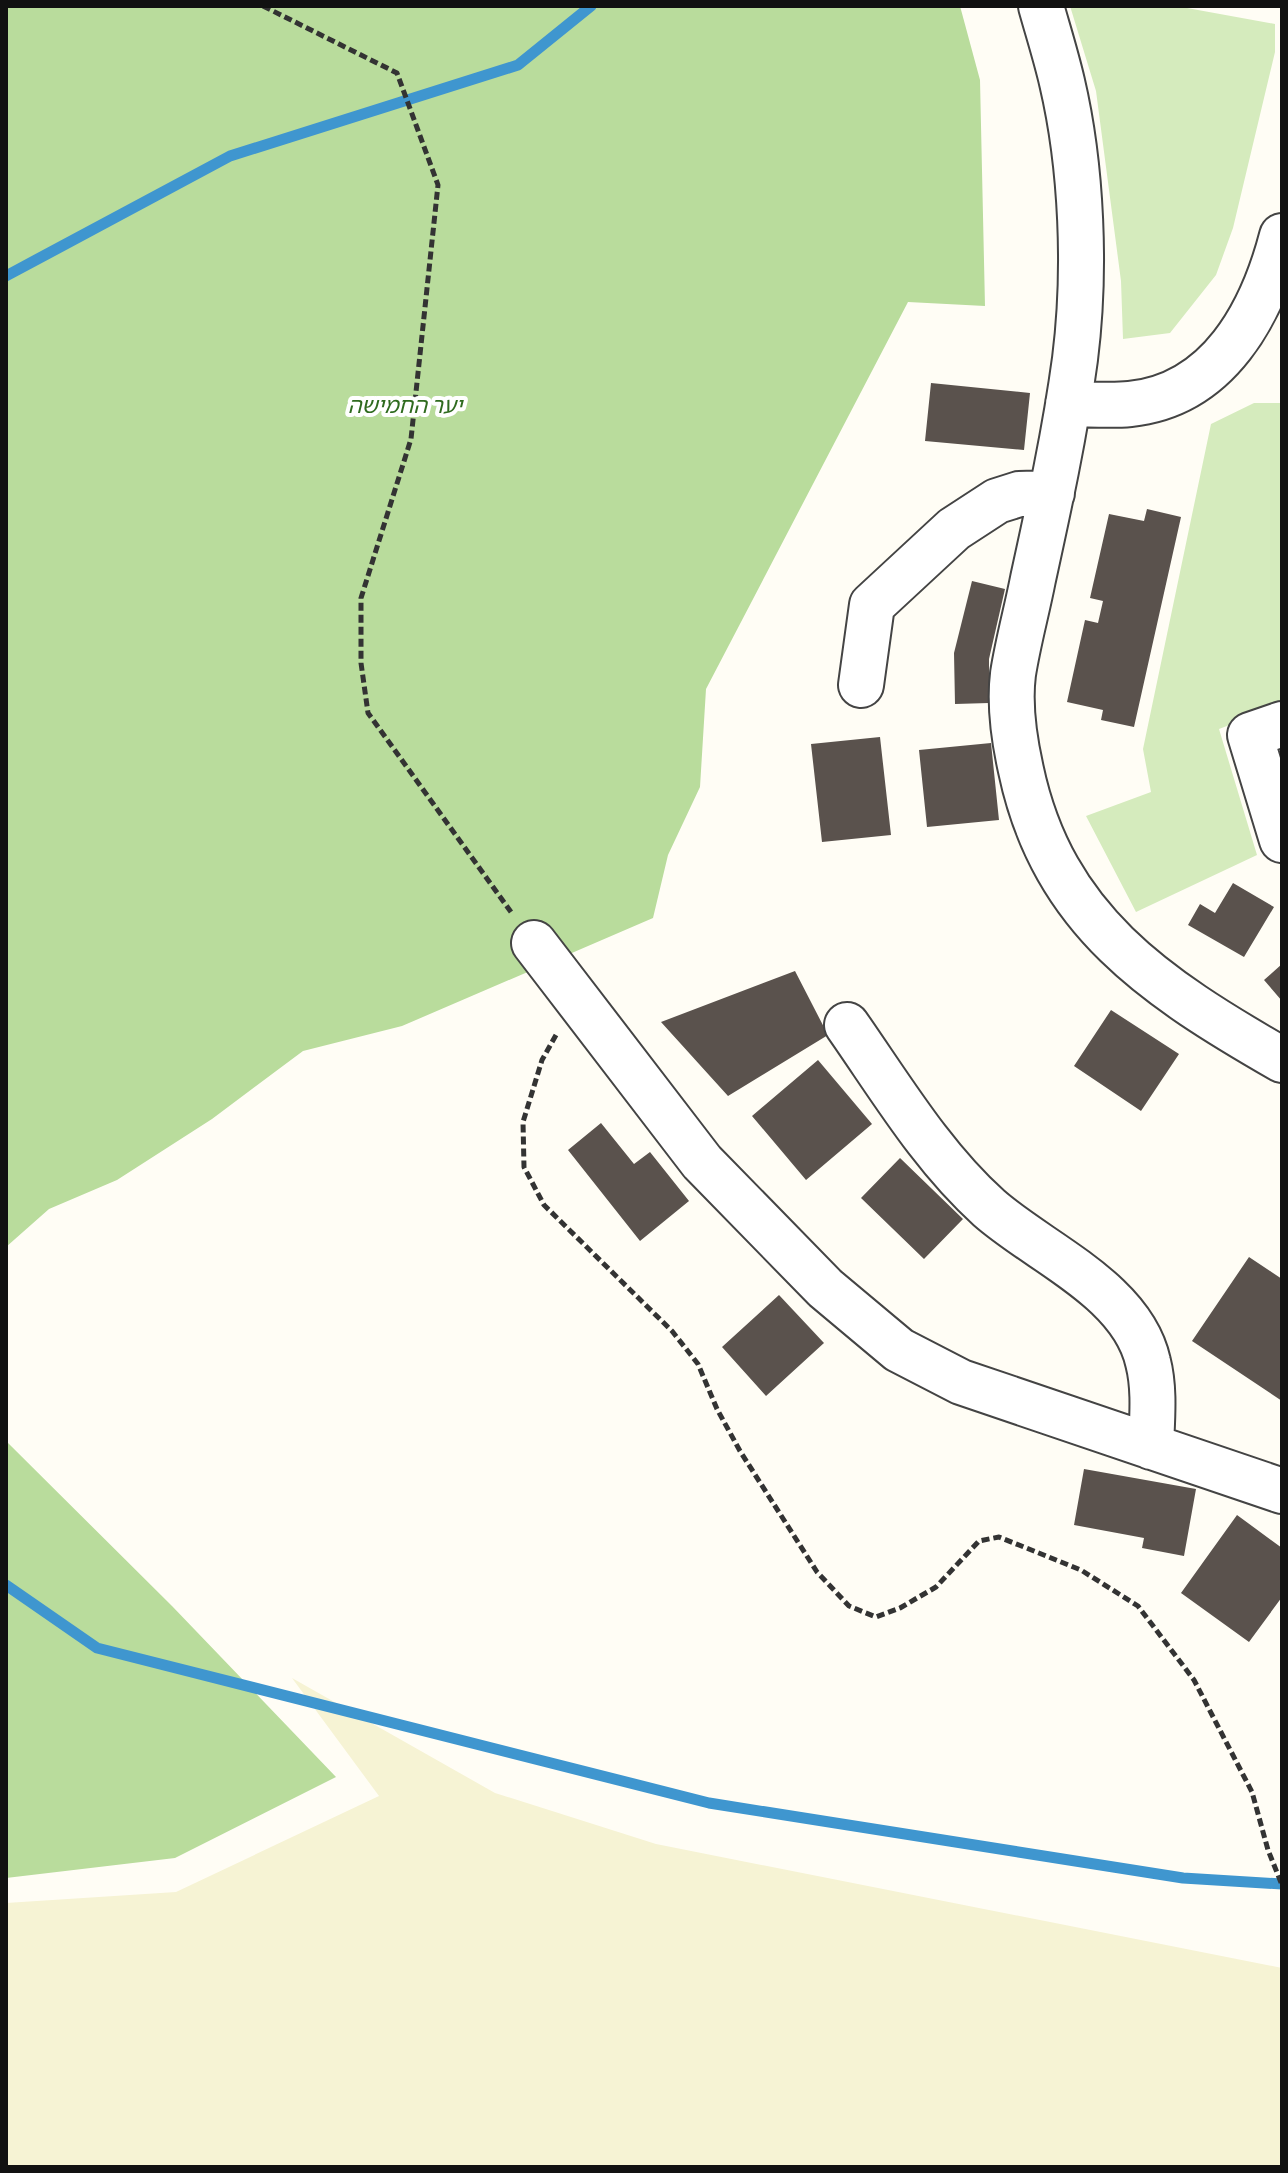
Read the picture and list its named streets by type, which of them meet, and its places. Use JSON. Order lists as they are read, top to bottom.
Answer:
{
  "parks": ["יער החמישה"]
}
